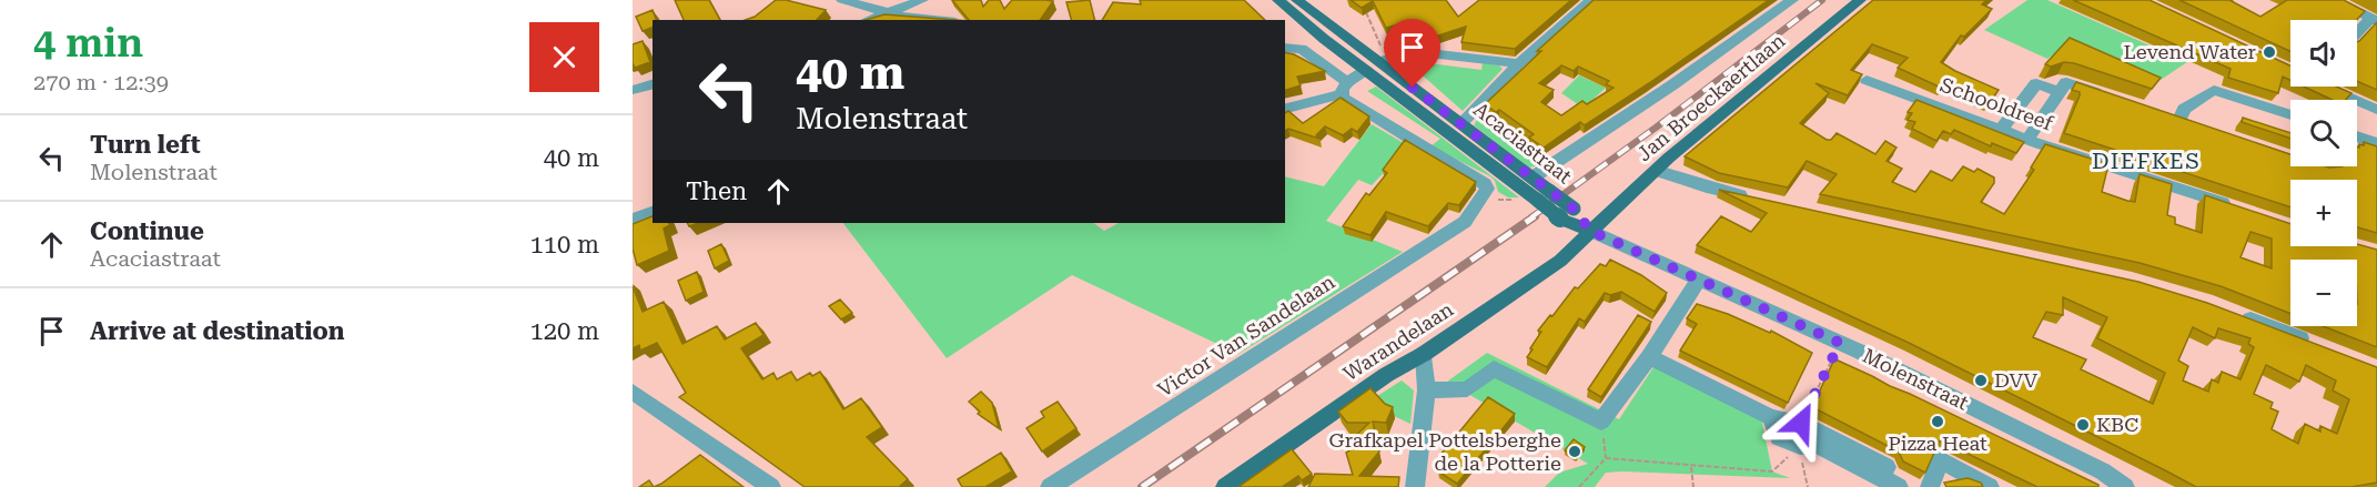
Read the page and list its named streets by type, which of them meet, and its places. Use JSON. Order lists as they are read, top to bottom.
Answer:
{
  "streets": {
    "main road": ["Jan Broeckaertlaan", "Acaciastraat", "Warandelaan"],
    "street": ["Schooldreef", "Victor Van Sandelaan", "Molenstraat"]
  },
  "crossings": [
    ["Jan Broeckaertlaan", "Acaciastraat"],
    ["Jan Broeckaertlaan", "Warandelaan"],
    ["Jan Broeckaertlaan", "Molenstraat"],
    ["Acaciastraat", "Warandelaan"],
    ["Acaciastraat", "Molenstraat"],
    ["Warandelaan", "Molenstraat"]
  ],
  "districts": ["DIEFKES"],
  "places": [
    "Levend Water",
    "DVV",
    "Pizza Heat",
    "KBC",
    "Grafkapel Pottelsberghe de la Potterie"
  ],
  "page": {
    "heading": ["4 min", "270 m · 12:39"],
    "map_buttons": ["+", "−"],
    "turn": ["40 m", "Molenstraat"],
    "list": [
      {
        "name": "Turn left",
        "note": "Molenstraat",
        "value": "40 m"
      },
      {
        "name": "Continue",
        "note": "Acaciastraat",
        "value": "110 m"
      },
      {
        "name": "Arrive at destination",
        "value": "120 m"
      }
    ],
    "then": "Then"
  }
}
